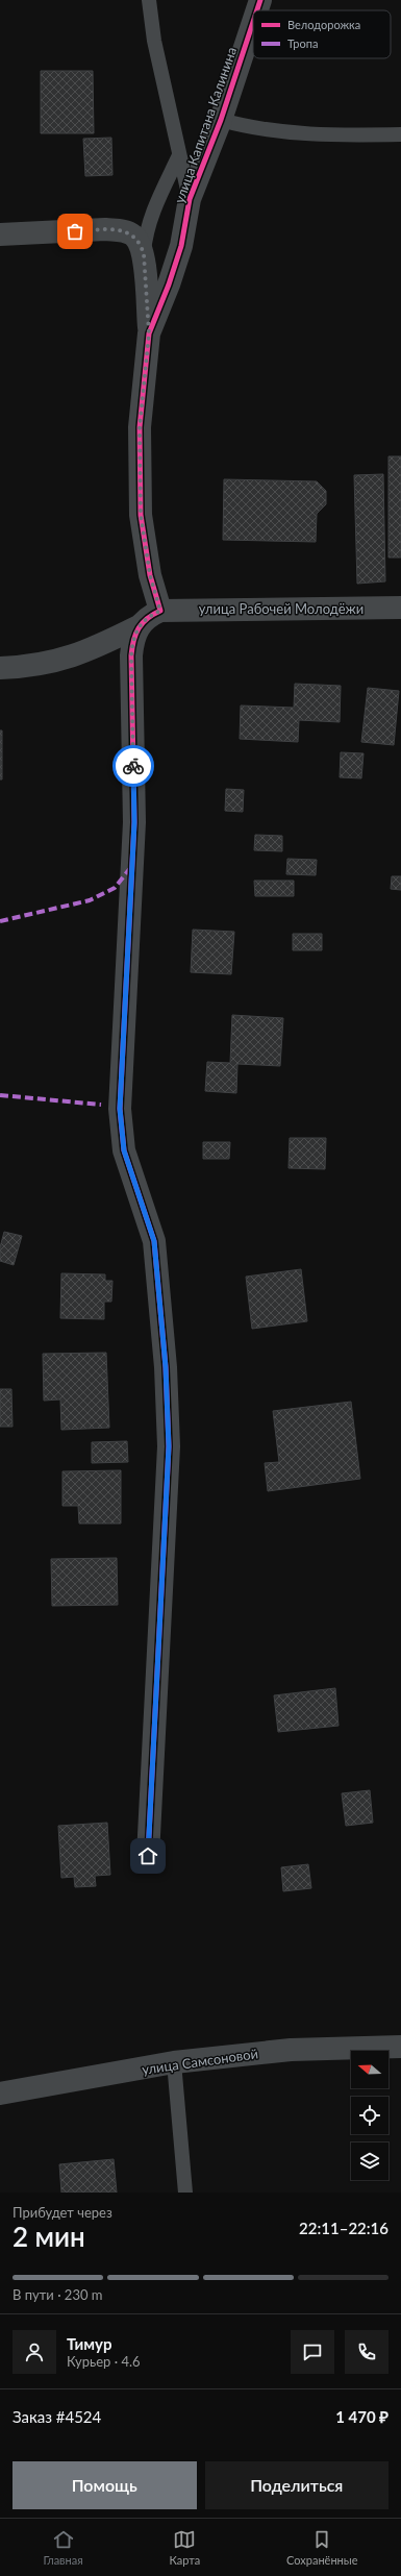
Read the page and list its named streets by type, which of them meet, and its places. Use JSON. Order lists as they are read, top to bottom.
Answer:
{
  "streets": {
    "street": ["улица Капитана Калинина", "улица Рабочей Молодёжи", "улица Самсоновой"]
  },
  "crossings": [
    ["улица Капитана Калинина", "улица Рабочей Молодёжи"]
  ],
  "legend": ["Велодорожка", "Тропа"],
  "north": "left",
  "page": {
    "heading": ["2 мин", "Прибудет через", "22:11–22:16"],
    "panel": [
      "Тимур",
      "Курьер · 4.6",
      "Заказ #4524",
      "1 470 ₽"
    ],
    "bar": "В пути · 230 m",
    "buttons": ["Помощь", "Поделиться"],
    "tabs": ["Главная", "Карта", "Сохранённые"]
  }
}
